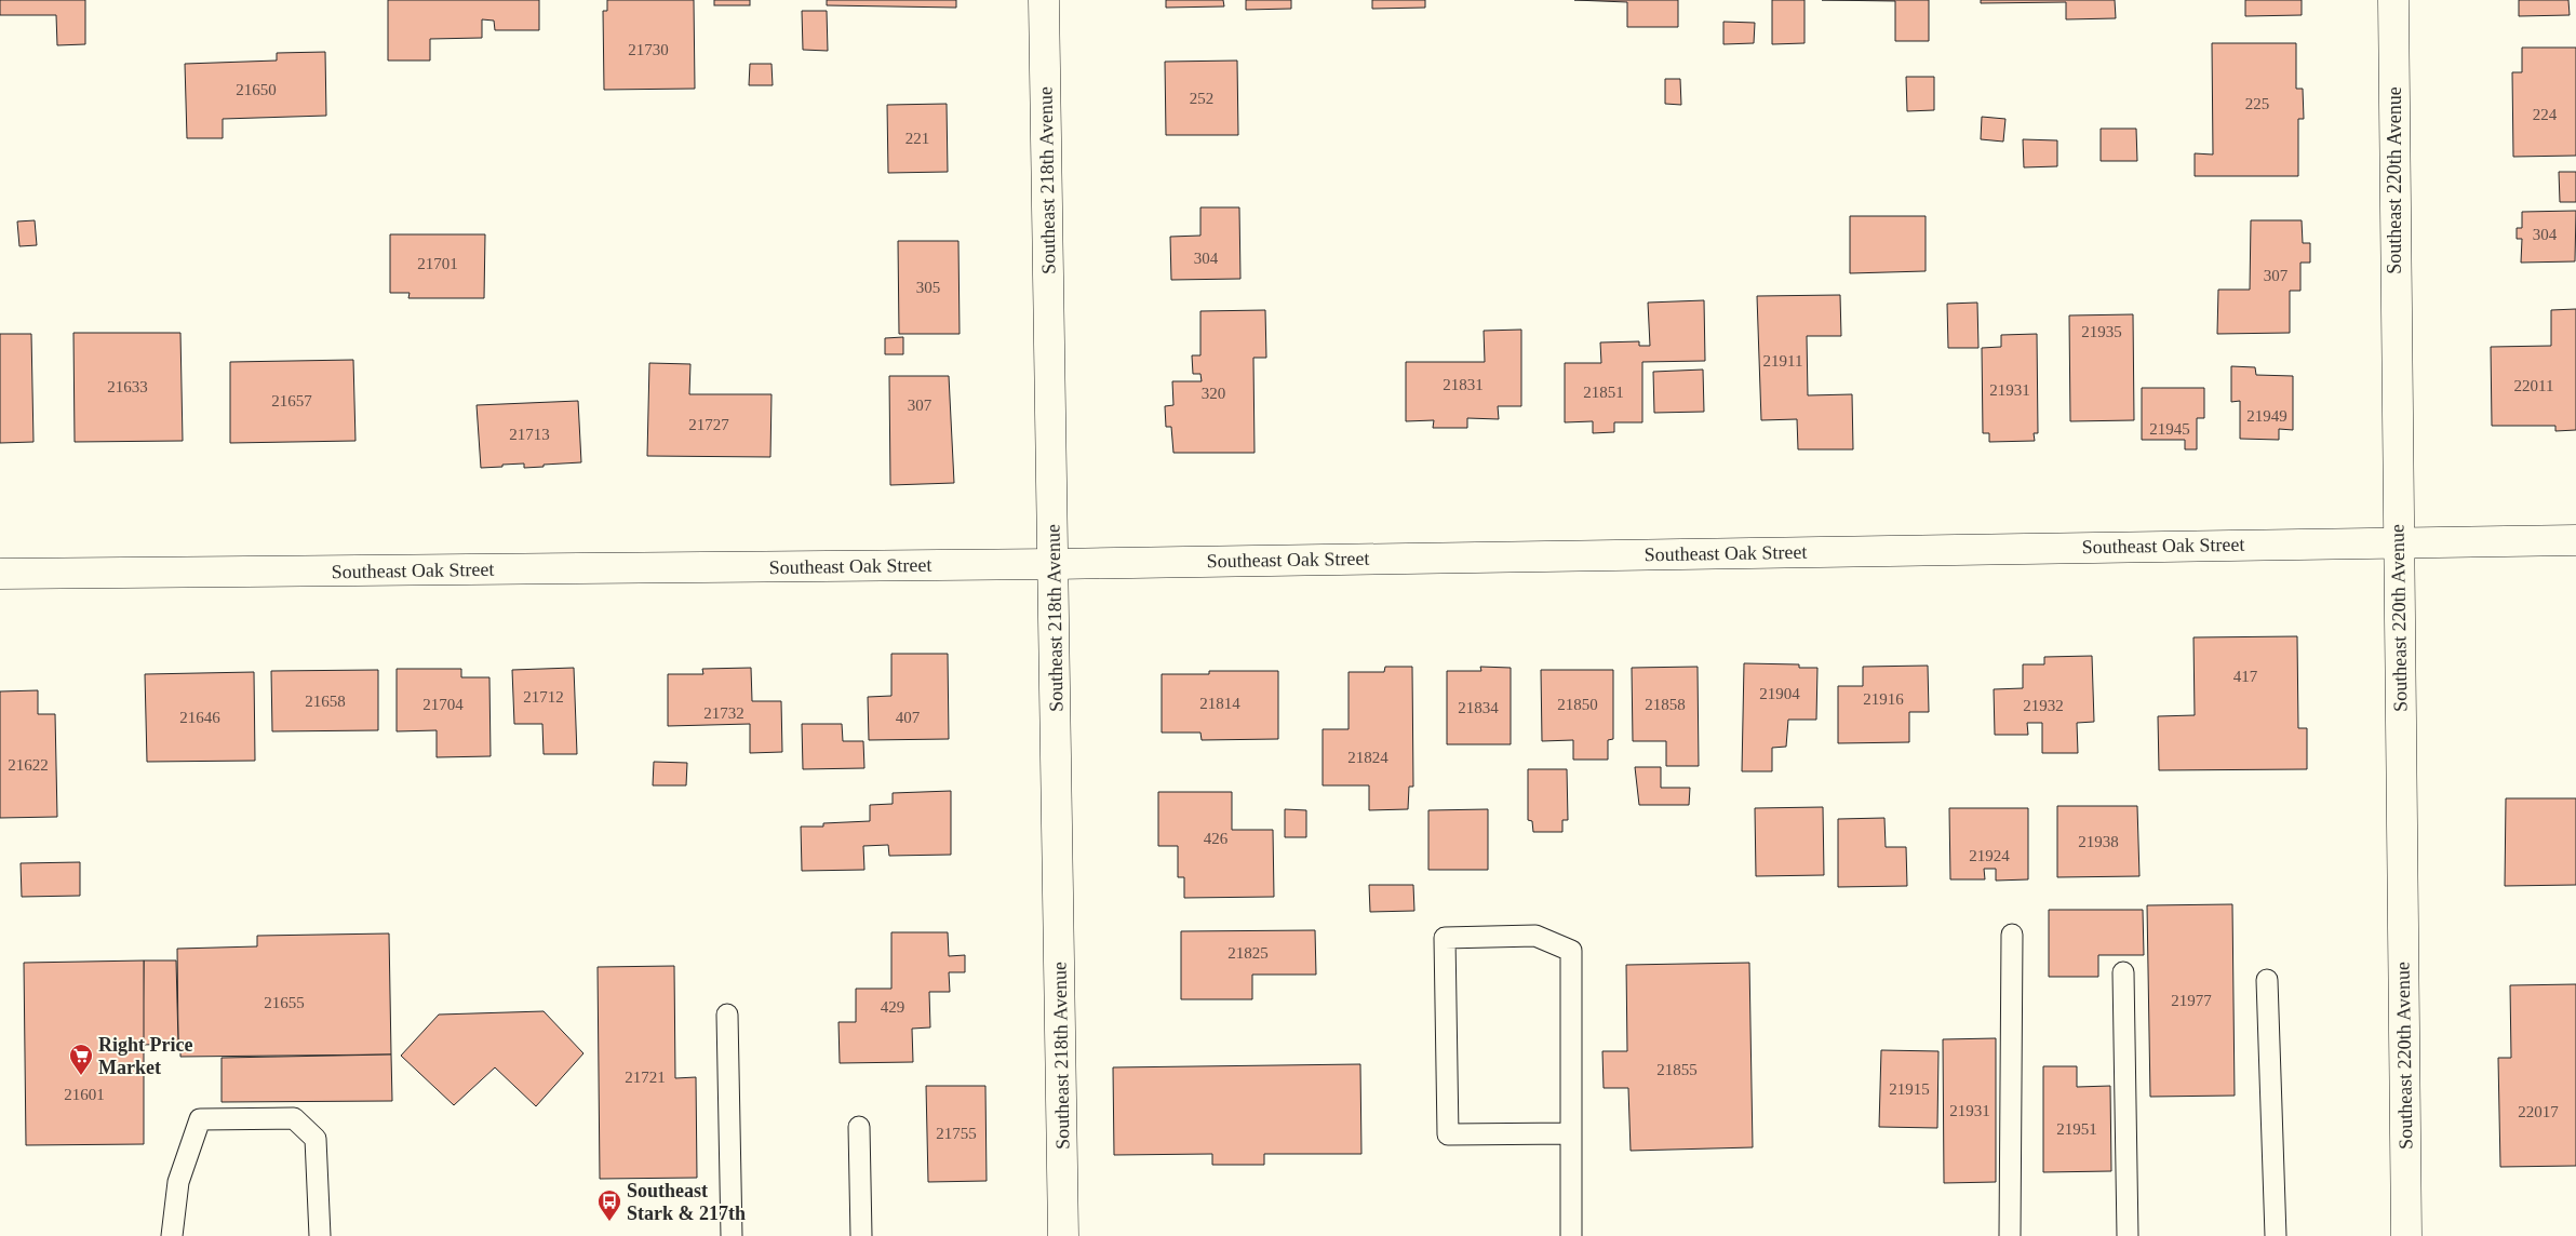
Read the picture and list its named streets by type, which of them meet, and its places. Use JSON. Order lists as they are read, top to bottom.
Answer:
{
  "streets": {
    "street": ["Southeast 218th Avenue", "Southeast 220th Avenue", "Southeast Oak Street"]
  },
  "crossings": [
    ["Southeast 218th Avenue", "Southeast Oak Street"],
    ["Southeast 220th Avenue", "Southeast Oak Street"]
  ],
  "places": {
    "supermarket": ["Right Price Market"],
    "bus stop": ["Southeast Stark & 217th"]
  },
  "house_numbers": [
    "21730",
    "21650",
    "252",
    "225",
    "224",
    "221",
    "304",
    "304",
    "21701",
    "307",
    "305",
    "21935",
    "21911",
    "21831",
    "22011",
    "21633",
    "21931",
    "21851",
    "320",
    "21657",
    "307",
    "21949",
    "21727",
    "21945",
    "21713",
    "417",
    "21904",
    "21712",
    "21916",
    "21658",
    "21814",
    "21704",
    "21850",
    "21858",
    "21932",
    "21834",
    "21732",
    "21646",
    "407",
    "21824",
    "21622",
    "426",
    "21938",
    "21924",
    "21825",
    "21977",
    "21655",
    "429",
    "21855",
    "21721",
    "21915",
    "21601",
    "21931",
    "22017",
    "21951",
    "21755"
  ]
}
